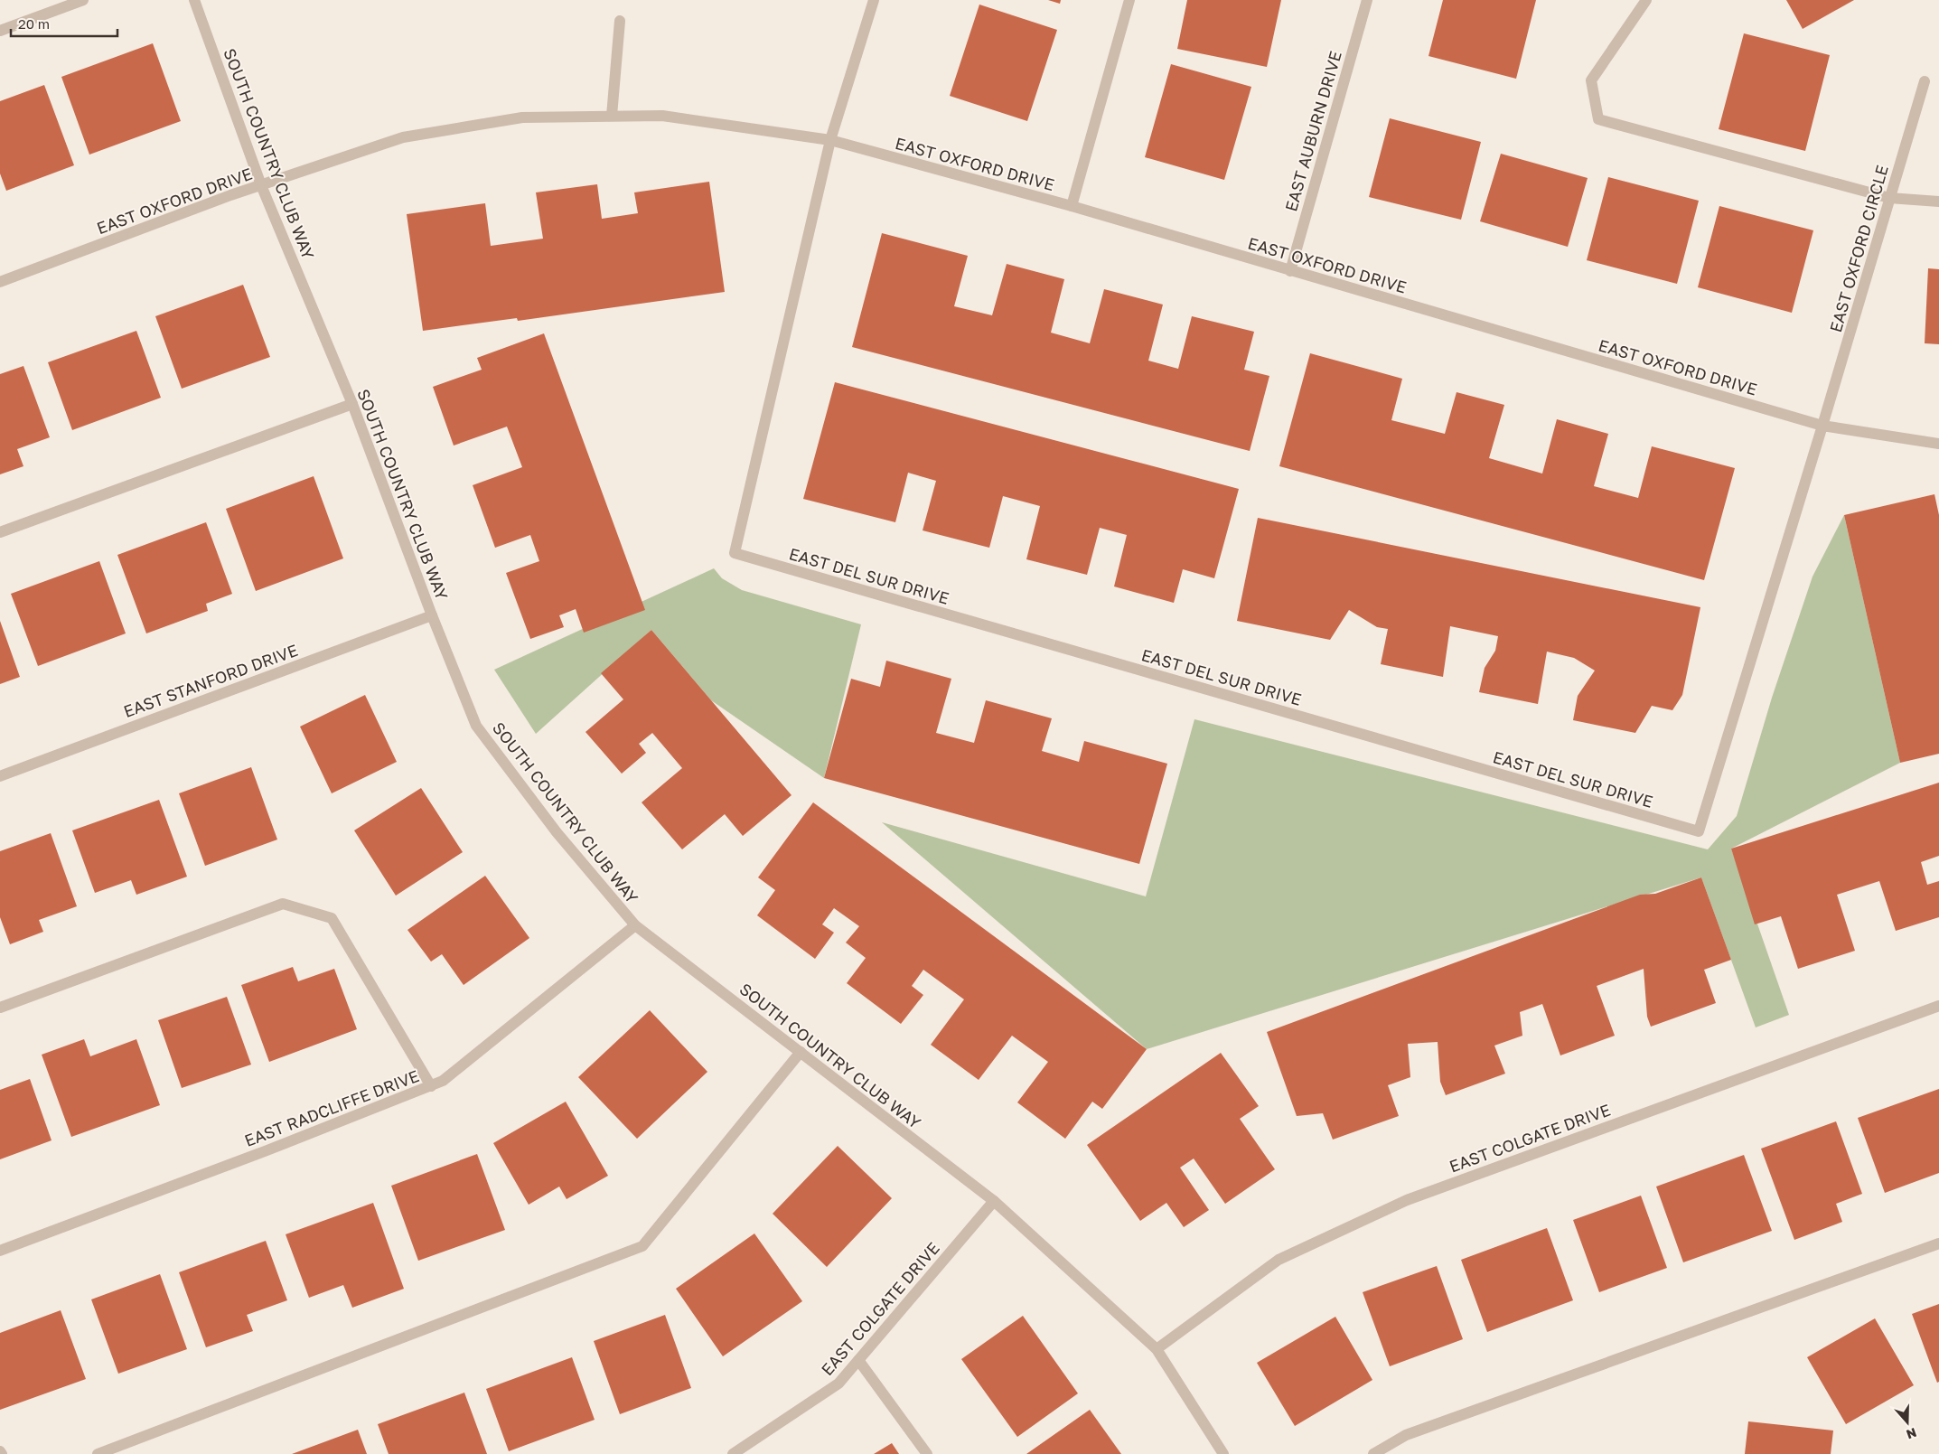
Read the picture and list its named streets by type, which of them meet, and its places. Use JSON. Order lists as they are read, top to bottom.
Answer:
{
  "streets": {
    "street": [
      "EAST AUBURN DRIVE",
      "SOUTH COUNTRY CLUB WAY",
      "EAST OXFORD DRIVE",
      "EAST OXFORD CIRCLE",
      "EAST DEL SUR DRIVE",
      "EAST STANFORD DRIVE",
      "EAST RADCLIFFE DRIVE",
      "EAST COLGATE DRIVE"
    ]
  },
  "crossings": [
    ["EAST AUBURN DRIVE", "EAST OXFORD DRIVE"],
    ["SOUTH COUNTRY CLUB WAY", "EAST OXFORD DRIVE"],
    ["SOUTH COUNTRY CLUB WAY", "EAST STANFORD DRIVE"],
    ["SOUTH COUNTRY CLUB WAY", "EAST RADCLIFFE DRIVE"],
    ["SOUTH COUNTRY CLUB WAY", "EAST COLGATE DRIVE"],
    ["EAST OXFORD DRIVE", "EAST OXFORD CIRCLE"],
    ["EAST OXFORD DRIVE", "EAST DEL SUR DRIVE"],
    ["EAST OXFORD CIRCLE", "EAST DEL SUR DRIVE"]
  ],
  "scale_bar": "20 m",
  "north": "bottom"
}
